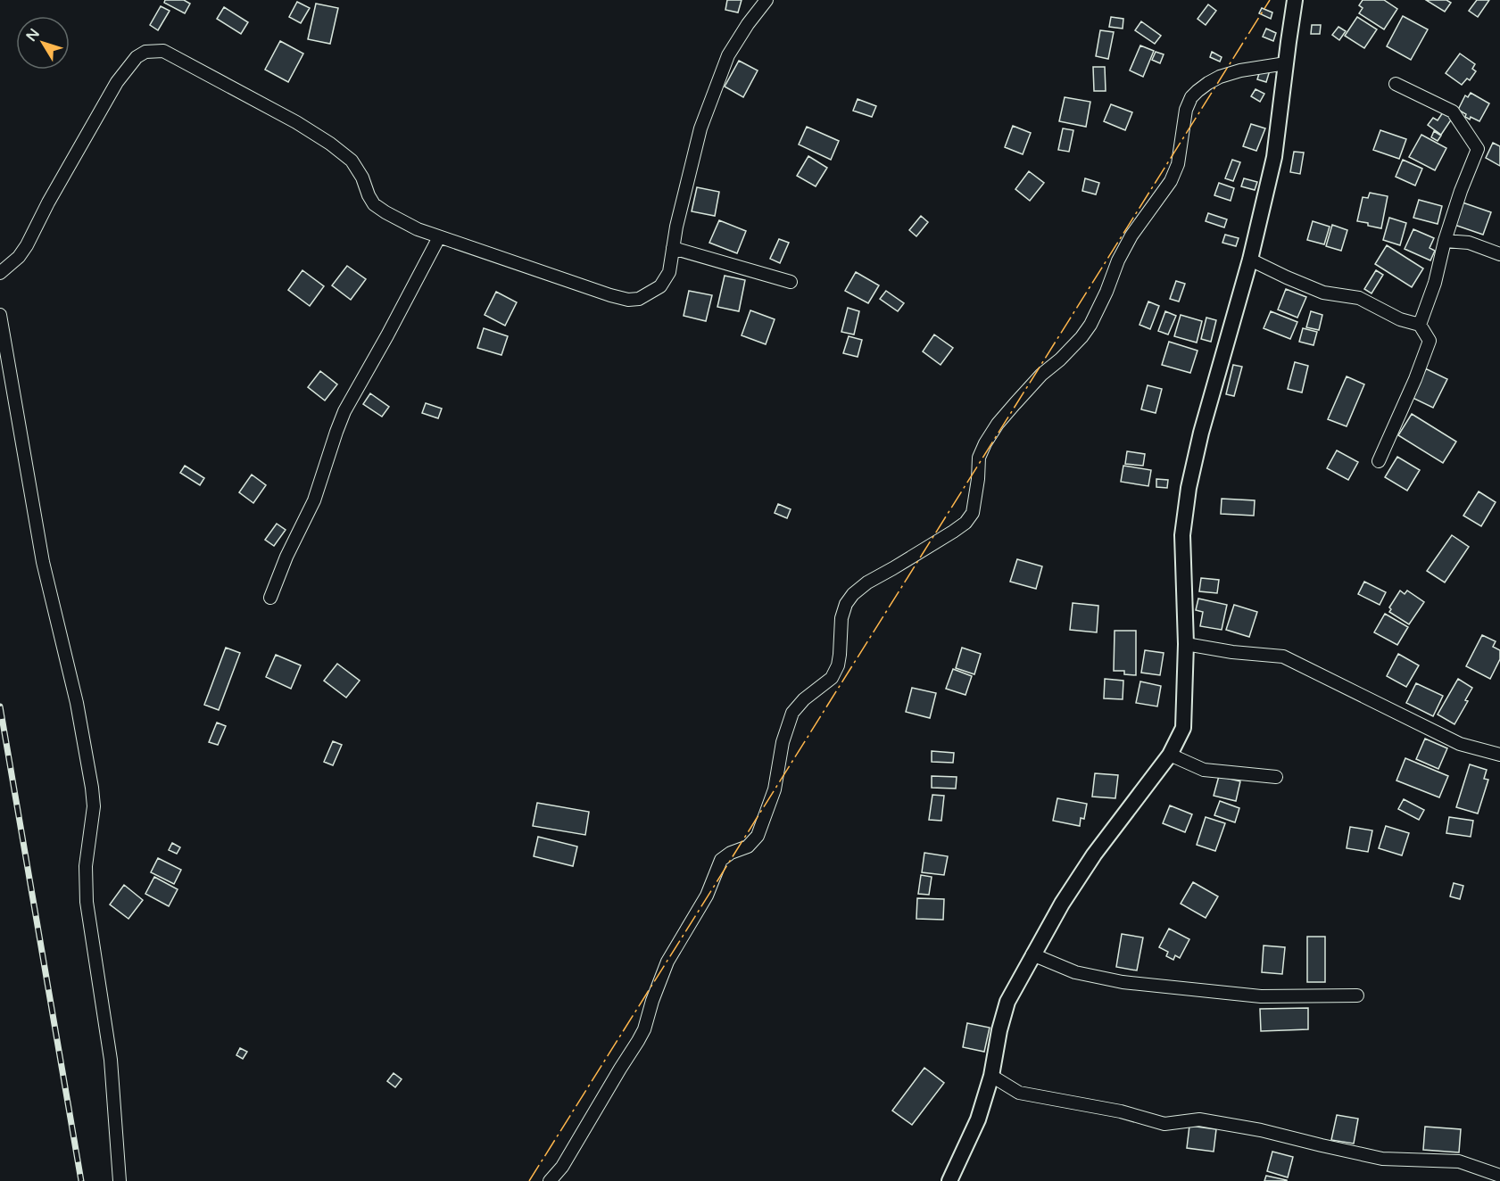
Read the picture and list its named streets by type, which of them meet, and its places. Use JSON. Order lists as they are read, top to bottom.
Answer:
{
  "north": "top left"
}
